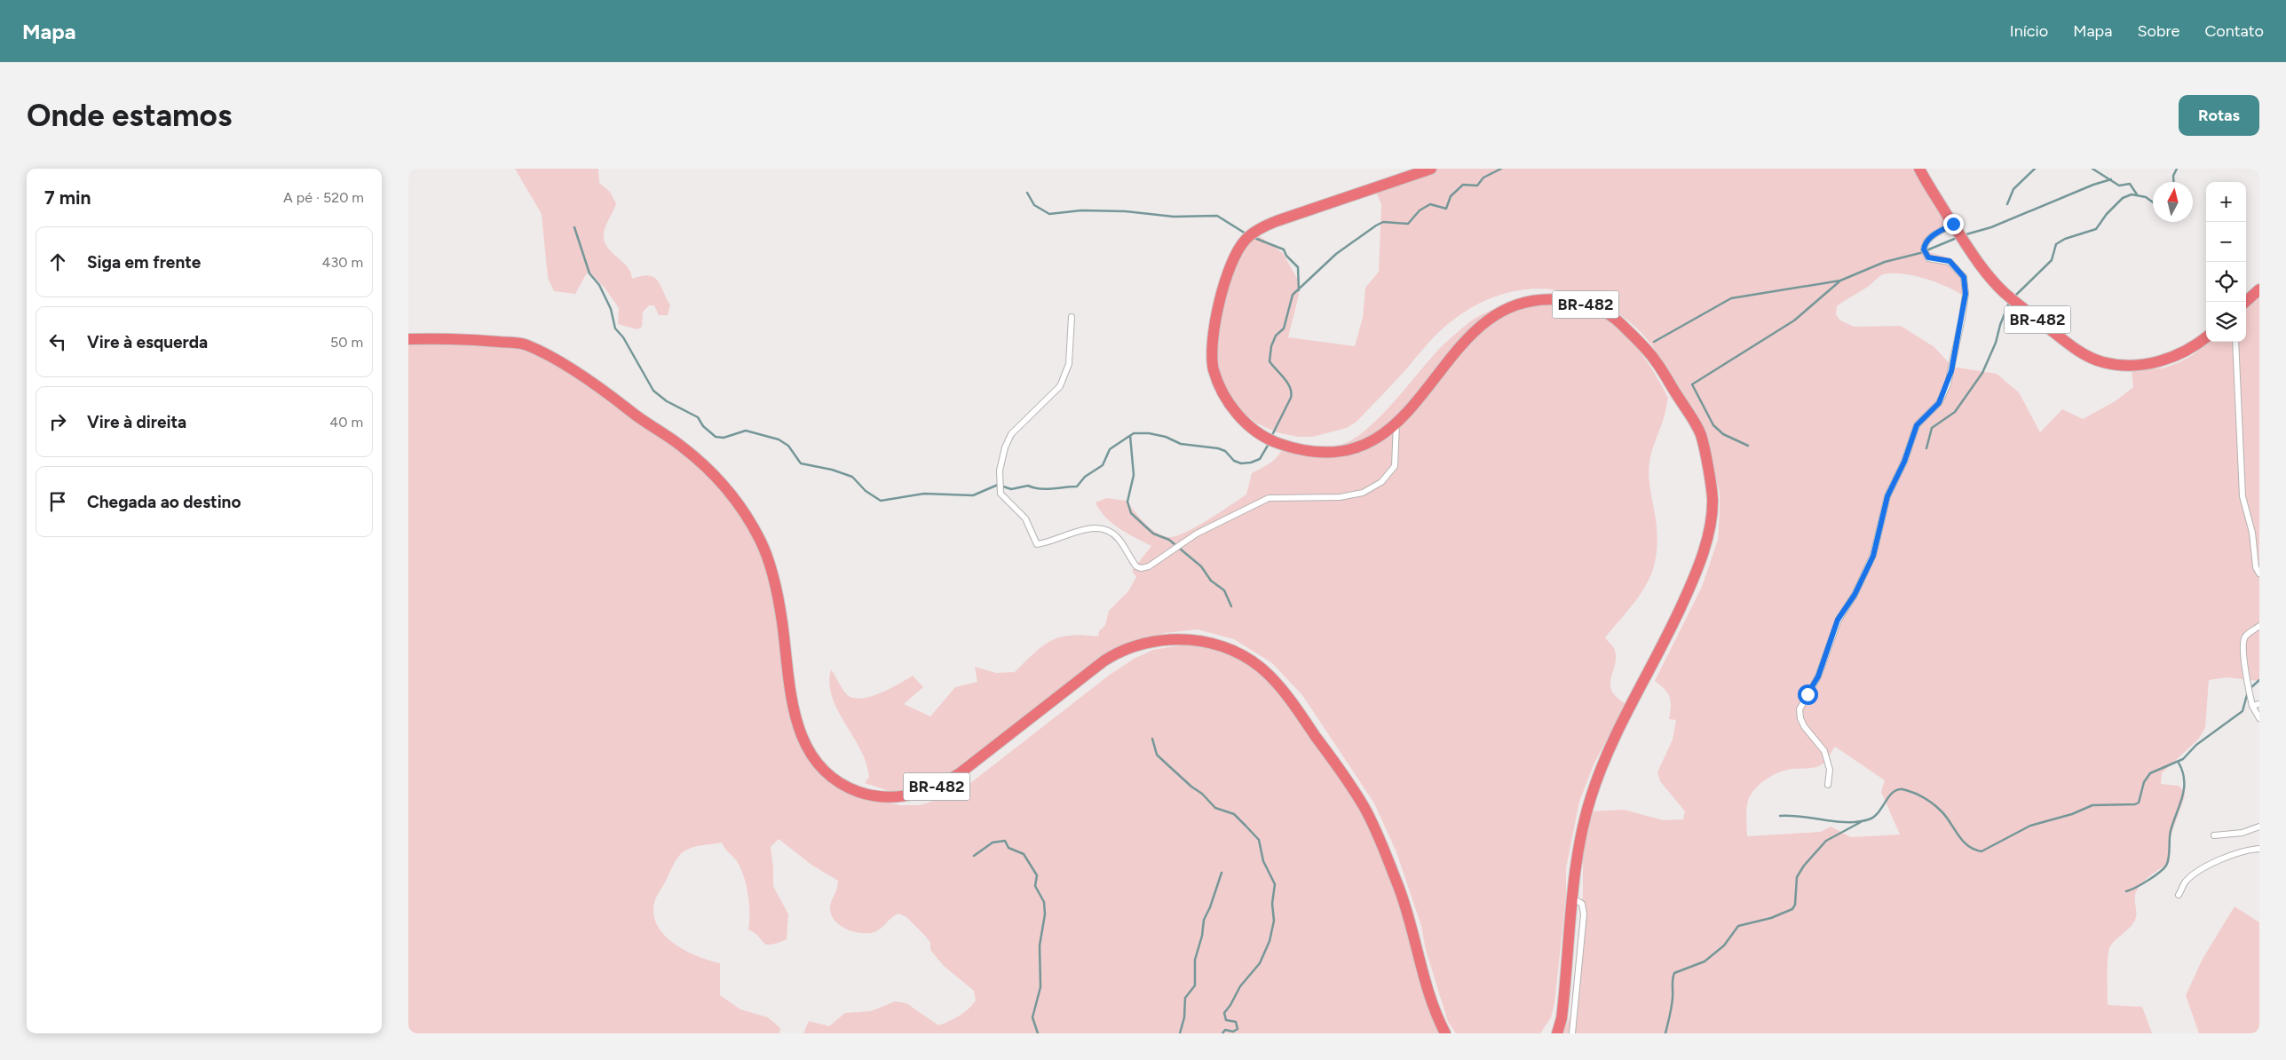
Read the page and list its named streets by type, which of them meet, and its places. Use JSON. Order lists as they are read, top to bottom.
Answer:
{
  "streets": {
    "highway": ["BR-482"]
  },
  "north": "top",
  "page": {
    "header": "Mapa",
    "nav": [
      "Início",
      "Mapa",
      "Sobre",
      "Contato"
    ],
    "buttons": "Rotas",
    "title": "Onde estamos",
    "heading": ["7 min", "A pé · 520 m"],
    "map_buttons": ["+", "−"],
    "list": [
      ["Siga em frente", "430 m"],
      ["Vire à esquerda", "50 m"],
      ["Vire à direita", "40 m"],
      "Chegada ao destino"
    ]
  }
}
